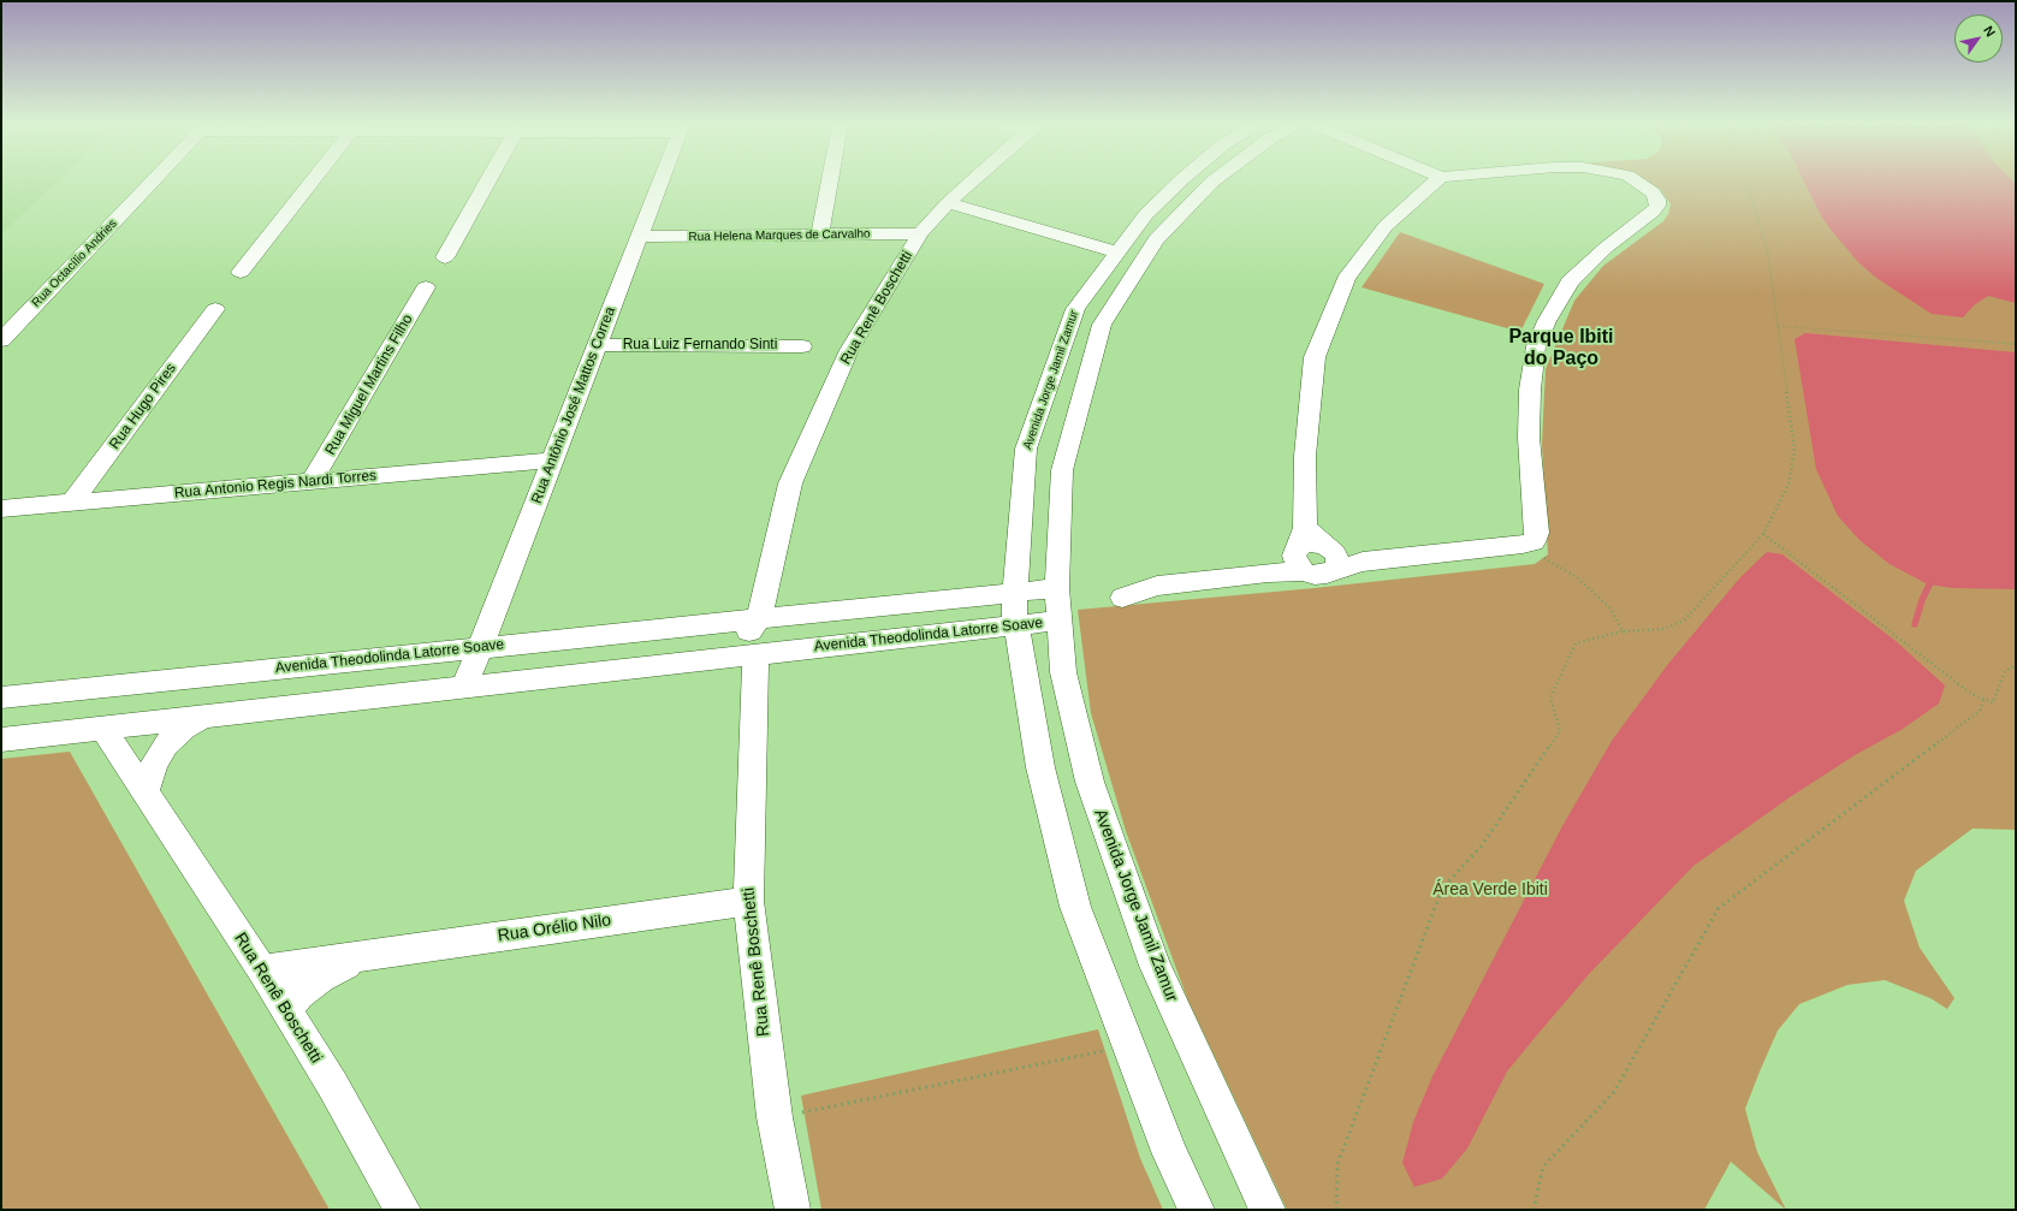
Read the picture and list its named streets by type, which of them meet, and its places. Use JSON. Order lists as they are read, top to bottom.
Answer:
{
  "streets": {
    "street": [
      "Rua Helena Marques de Carvalho",
      "Rua Octacílio Andries",
      "Rua Renê Boschetti",
      "Rua Luiz Fernando Sinti",
      "Avenida Jorge Jamil Zamur",
      "Rua Miguel Martins Filho",
      "Rua Antônio José Mattos Correa",
      "Rua Hugo Pires",
      "Rua Antonio Regis Nardi Torres",
      "Avenida Theodolinda Latorre Soave",
      "Rua Orélio Nilo"
    ]
  },
  "crossings": [
    ["Rua Helena Marques de Carvalho", "Rua Renê Boschetti"],
    ["Rua Helena Marques de Carvalho", "Rua Antônio José Mattos Correa"],
    ["Rua Renê Boschetti", "Avenida Theodolinda Latorre Soave"],
    ["Rua Renê Boschetti", "Rua Orélio Nilo"],
    ["Rua Luiz Fernando Sinti", "Rua Antônio José Mattos Correa"],
    ["Avenida Jorge Jamil Zamur", "Avenida Theodolinda Latorre Soave"],
    ["Rua Miguel Martins Filho", "Rua Antonio Regis Nardi Torres"],
    ["Rua Antônio José Mattos Correa", "Rua Antonio Regis Nardi Torres"],
    ["Rua Antônio José Mattos Correa", "Avenida Theodolinda Latorre Soave"],
    ["Rua Hugo Pires", "Rua Antonio Regis Nardi Torres"]
  ],
  "districts": ["Parque Ibiti do Paço"],
  "parks": ["Área Verde Ibiti"],
  "north": "top right"
}
